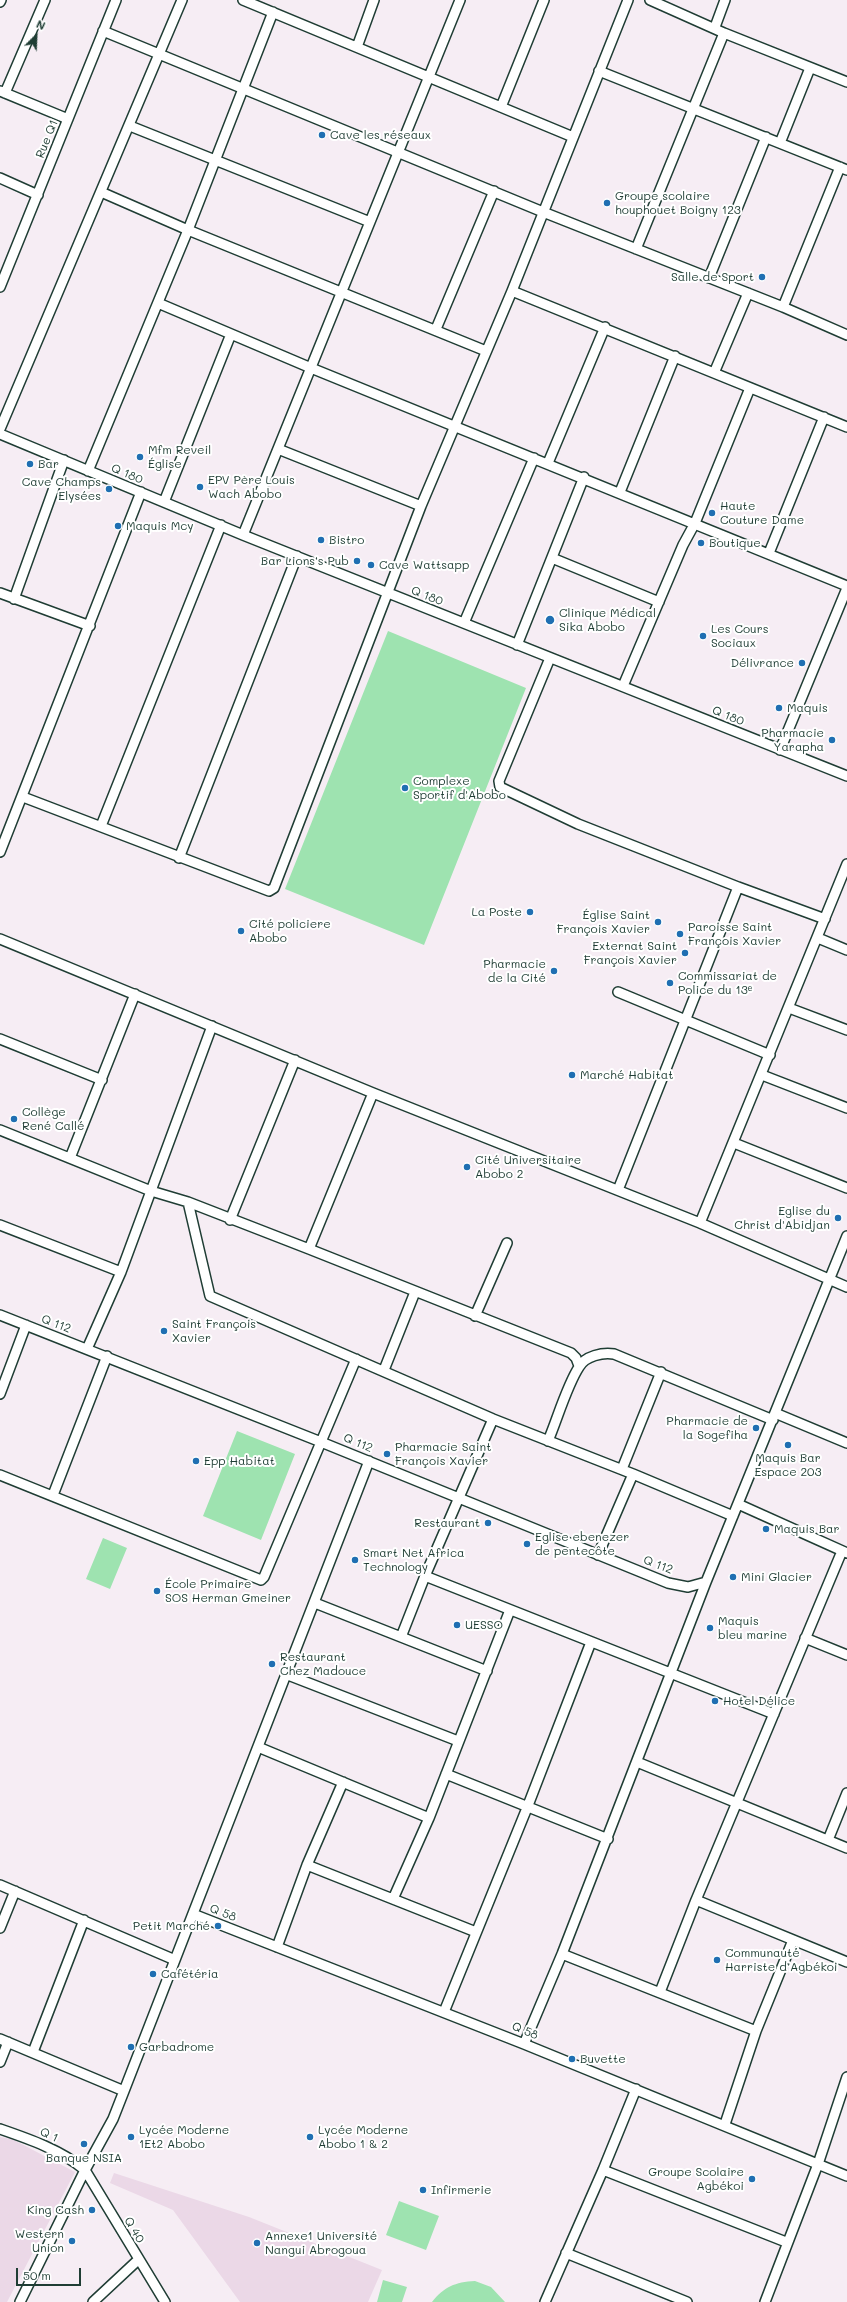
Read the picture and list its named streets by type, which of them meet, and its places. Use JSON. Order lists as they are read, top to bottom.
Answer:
{
  "streets": {
    "street": [
      "Rue Q1",
      "Q 180",
      "Q 112",
      "Q 58",
      "Q 1",
      "Q 40"
    ]
  },
  "crossings": [
    ["Q 1", "Q 40"]
  ],
  "places": [
    "Cave les réseaux",
    "Groupe scolaire houphouet Boigny 123",
    "Salle de Sport",
    "Mfm Reveil Église",
    "Bar",
    "EPV Père Louis Wach Abobo",
    "Cave Champs Elysées",
    "Haute Couture Dame",
    "Maquis Mcy",
    "Bistro",
    "Boutique",
    "Bar Lions's Pub",
    "Cave Wattsapp",
    "Clinique Médical Sika Abobo",
    "Les Cours Sociaux",
    "Délivrance",
    "Maquis",
    "Pharmacie Yarapha",
    "Complexe Sportif d'Abobo",
    "La Poste",
    "Église Saint François Xavier",
    "Cité policiere Abobo",
    "Paroisse Saint François Xavier",
    "Externat Saint François Xavier",
    "Pharmacie de la Cité",
    "Commissariat de Police du 13ᵉ",
    "Marché Habitat",
    "Collège René Callé",
    "Cité Universitaire Abobo 2",
    "Eglise du Christ d'Abidjan",
    "Saint François Xavier",
    "Pharmacie de la Sogefiha",
    "Maquis Bar Espace 203",
    "Pharmacie Saint François Xavier",
    "Epp Habitat",
    "Restaurant",
    "Maquis Bar",
    "Eglise ebenezer de pentecôte",
    "Smart Net Africa Technology",
    "Mini Glacier",
    "École Primaire SOS Herman Gmeiner",
    "UESSO",
    "Maquis bleu marine",
    "Restaurant Chez Madouce",
    "Hotel Délice",
    "Petit Marché",
    "Communauté Harriste d’Agbékoi",
    "Cafétéria",
    "Garbadrome",
    "Buvette",
    "Lycée Moderne 1Et2 Abobo",
    "Lycée Moderne Abobo 1 & 2",
    "Banque NSIA",
    "Groupe Scolaire Agbékoi",
    "Infirmerie",
    "King Cash",
    "Western Union",
    "Annexe1 Université Nangui Abrogoua"
  ],
  "scale_bar": "50 m",
  "north": "top right"
}
